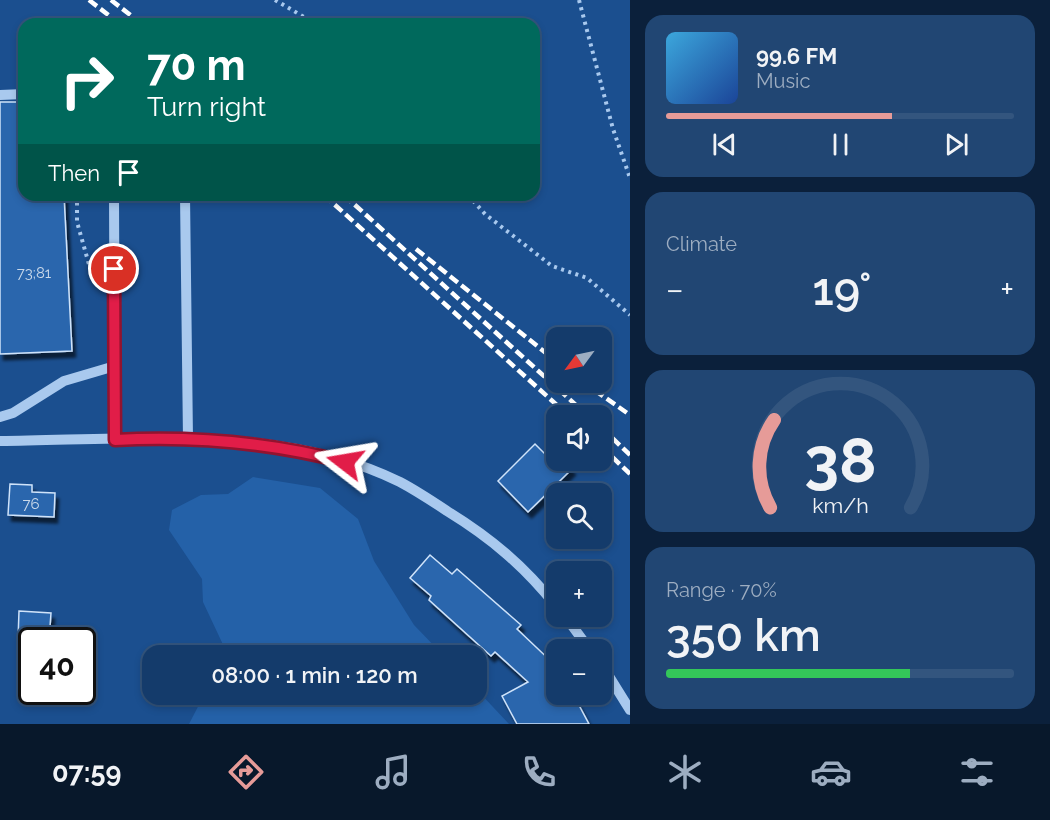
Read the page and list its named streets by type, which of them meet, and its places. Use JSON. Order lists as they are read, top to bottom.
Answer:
{
  "house_numbers": ["73;81", "76"],
  "north": "bottom left",
  "page": {
    "turn": ["70 m", "Turn right"],
    "song": ["99.6 FM", "Music"],
    "then": "Then",
    "tile": [
      "Climate",
      ["Range · 70%", "350 km"]
    ],
    "heat": ["−", "19°", "+"],
    "map_buttons": ["+", "−"],
    "limit": "40",
    "trip": "08:00 · 1 min · 120 m",
    "tabs": "07:59",
    "gauge": ["38", "km/h"]
  }
}
